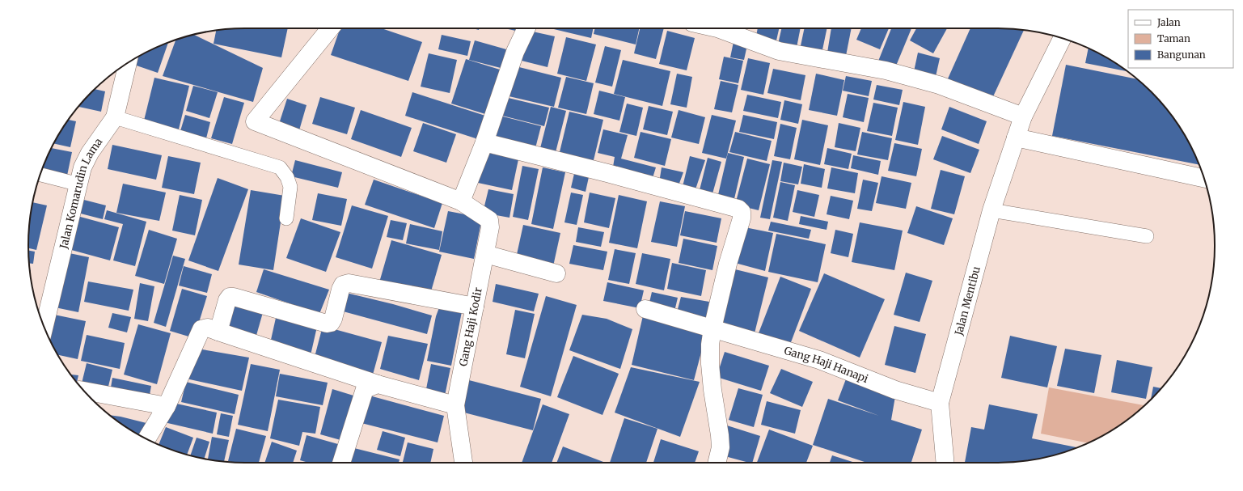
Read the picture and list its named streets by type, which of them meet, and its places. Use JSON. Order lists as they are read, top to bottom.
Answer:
{
  "streets": {
    "street": [
      "Jalan Komarudin Lama",
      "Jalan Mentibu",
      "Gang Haji Kodir",
      "Gang Haji Hanapi"
    ]
  },
  "crossings": [
    ["Jalan Mentibu", "Gang Haji Hanapi"]
  ],
  "legend": ["Jalan", "Taman", "Bangunan"]
}
